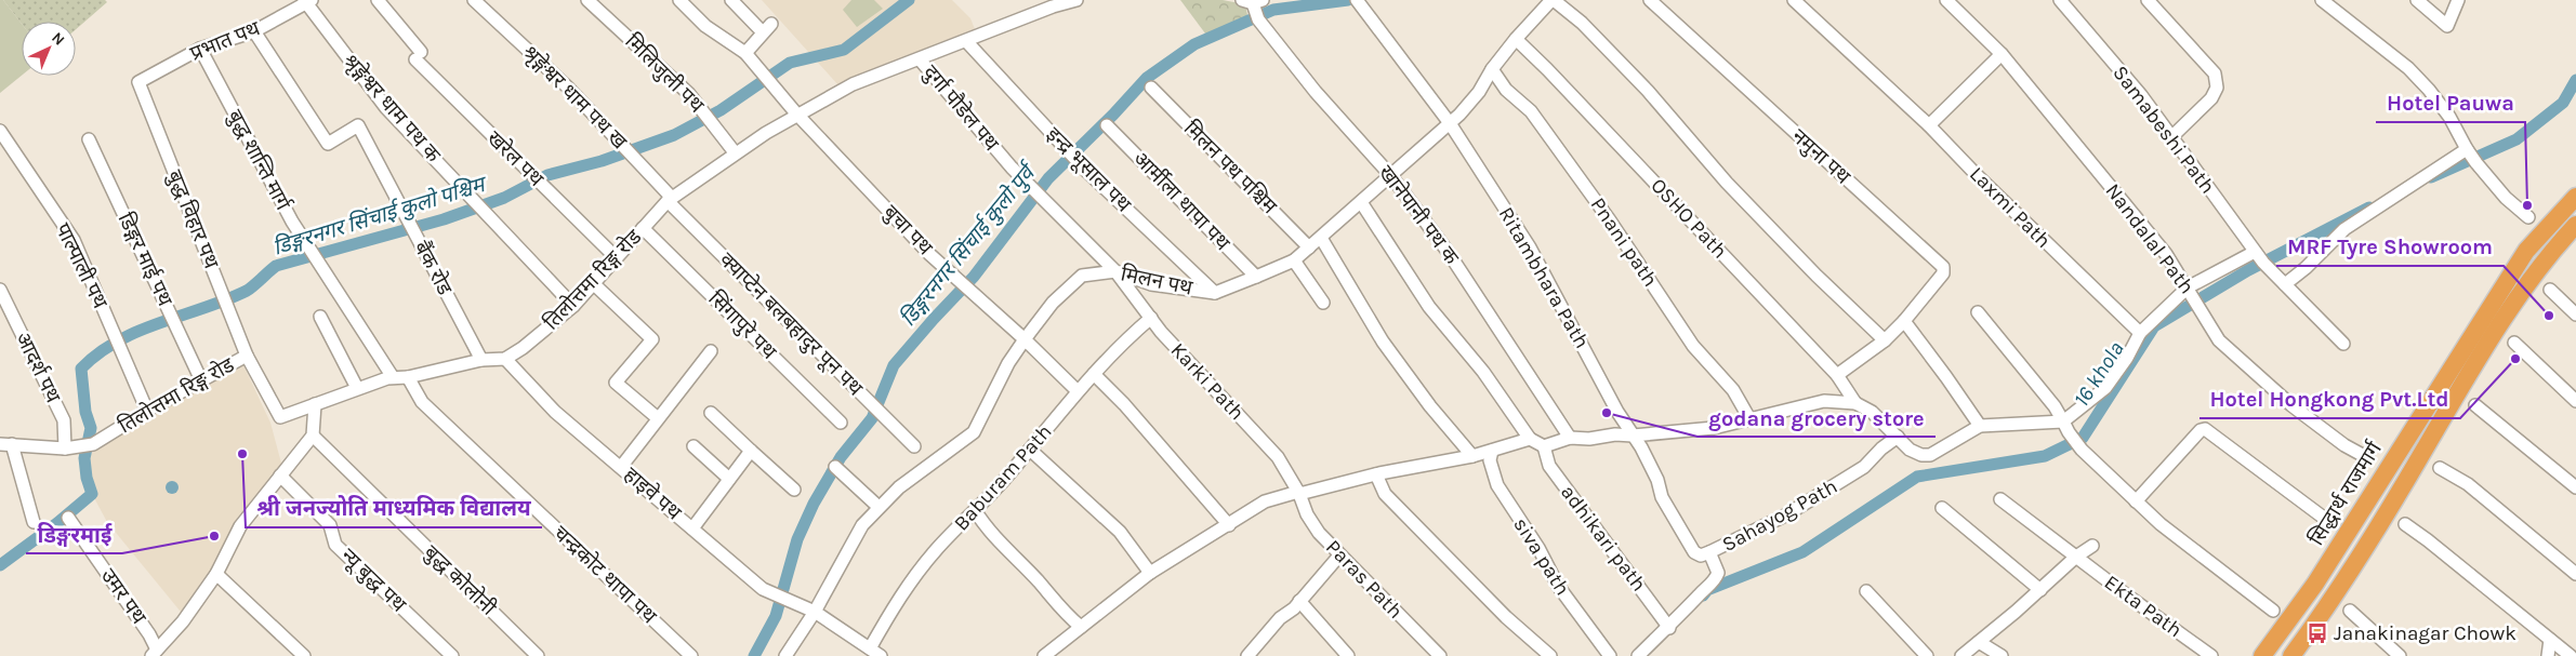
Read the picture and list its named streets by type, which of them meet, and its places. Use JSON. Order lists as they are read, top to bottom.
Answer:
{
  "streets": {
    "highway": ["सिद्धार्थ राजमार्ग"],
    "street": [
      "प्रभात पथ",
      "मिलिजुली पथ",
      "श्रृङ्गेश्वर धाम पथ ख",
      "श्रृङ्गेश्वर धाम पथ क",
      "दुर्गा पौडेल पथ",
      "Samabeshi Path",
      "नमुना पथ",
      "खरेल पथ",
      "बुद्ध शान्ति मार्ग",
      "मिलन पथ पश्चिम",
      "इन्द्र भूसाल पथ",
      "आर्मीला थापा पथ",
      "Laxmi Path",
      "खानेपानी पथ क",
      "OSHO Path",
      "बुद्ध विहार पथ",
      "बुचा पथ",
      "Nandalal Path",
      "Pnani path",
      "डिङ्गर माई पथ",
      "पाल्पाली पथ",
      "बैंक रोड",
      "Ritambhara Path",
      "तिलोत्तमा रिङ्ग रोड",
      "मिलन पथ",
      "क्याप्टेन बलबहादुर पून पथ",
      "सिंगापुरे पथ",
      "आदर्श पथ",
      "Karki Path",
      "Baburam Path",
      "हाइवे पथ",
      "Sahayog Path",
      "adhikari path",
      "siva path",
      "चन्द्रकोट थापा पथ",
      "Paras Path",
      "न्यू बुद्ध पथ",
      "बुद्ध कोलोनी",
      "उमर पथ",
      "Ekta Path"
    ]
  },
  "crossings": [
    ["प्रभात पथ", "श्रृङ्गेश्वर धाम पथ क"],
    ["प्रभात पथ", "बुद्ध शान्ति मार्ग"],
    ["प्रभात पथ", "बुद्ध विहार पथ"],
    ["प्रभात पथ", "बैंक रोड"],
    ["मिलिजुली पथ", "तिलोत्तमा रिङ्ग रोड"],
    ["श्रृङ्गेश्वर धाम पथ ख", "तिलोत्तमा रिङ्ग रोड"],
    ["श्रृङ्गेश्वर धाम पथ ख", "क्याप्टेन बलबहादुर पून पथ"],
    ["श्रृङ्गेश्वर धाम पथ क", "तिलोत्तमा रिङ्ग रोड"],
    ["दुर्गा पौडेल पथ", "तिलोत्तमा रिङ्ग रोड"],
    ["दुर्गा पौडेल पथ", "मिलन पथ"],
    ["दुर्गा पौडेल पथ", "Karki Path"],
    ["खरेल पथ", "तिलोत्तमा रिङ्ग रोड"],
    ["बुद्ध शान्ति मार्ग", "तिलोत्तमा रिङ्ग रोड"],
    ["मिलन पथ पश्चिम", "मिलन पथ"],
    ["इन्द्र भूसाल पथ", "तिलोत्तमा रिङ्ग रोड"],
    ["इन्द्र भूसाल पथ", "मिलन पथ"],
    ["आर्मीला थापा पथ", "मिलन पथ"],
    ["खानेपानी पथ क", "मिलन पथ"],
    ["OSHO Path", "मिलन पथ"],
    ["बुद्ध विहार पथ", "तिलोत्तमा रिङ्ग रोड"],
    ["बुचा पथ", "तिलोत्तमा रिङ्ग रोड"],
    ["बुचा पथ", "मिलन पथ"],
    ["बुचा पथ", "Baburam Path"],
    ["Pnani path", "मिलन पथ"],
    ["डिङ्गर माई पथ", "तिलोत्तमा रिङ्ग रोड"],
    ["पाल्पाली पथ", "तिलोत्तमा रिङ्ग रोड"],
    ["बैंक रोड", "तिलोत्तमा रिङ्ग रोड"],
    ["Ritambhara Path", "मिलन पथ"],
    ["Ritambhara Path", "Sahayog Path"],
    ["तिलोत्तमा रिङ्ग रोड", "क्याप्टेन बलबहादुर पून पथ"],
    ["तिलोत्तमा रिङ्ग रोड", "सिंगापुरे पथ"],
    ["तिलोत्तमा रिङ्ग रोड", "आदर्श पथ"],
    ["तिलोत्तमा रिङ्ग रोड", "हाइवे पथ"],
    ["तिलोत्तमा रिङ्ग रोड", "चन्द्रकोट थापा पथ"],
    ["मिलन पथ", "Karki Path"],
    ["मिलन पथ", "हाइवे पथ"],
    ["Karki Path", "Baburam Path"],
    ["Karki Path", "Paras Path"],
    ["Baburam Path", "हाइवे पथ"],
    ["Sahayog Path", "adhikari path"]
  ],
  "water": ["डिङ्गरनगर सिंचाई कुलो पश्चिम", "डिङ्गरनगर सिंचाई कुलो पुर्व", "16 khola"],
  "places": {
    "other": [
      "Hotel Pauwa",
      "MRF Tyre Showroom",
      "Hotel Hongkong Pvt.Ltd",
      "godana grocery store",
      "श्री जनज्योति माध्यमिक विद्यालय",
      "डिङ्गरमाई"
    ],
    "bus stop": ["Janakinagar Chowk"]
  },
  "north": "top right"
}
